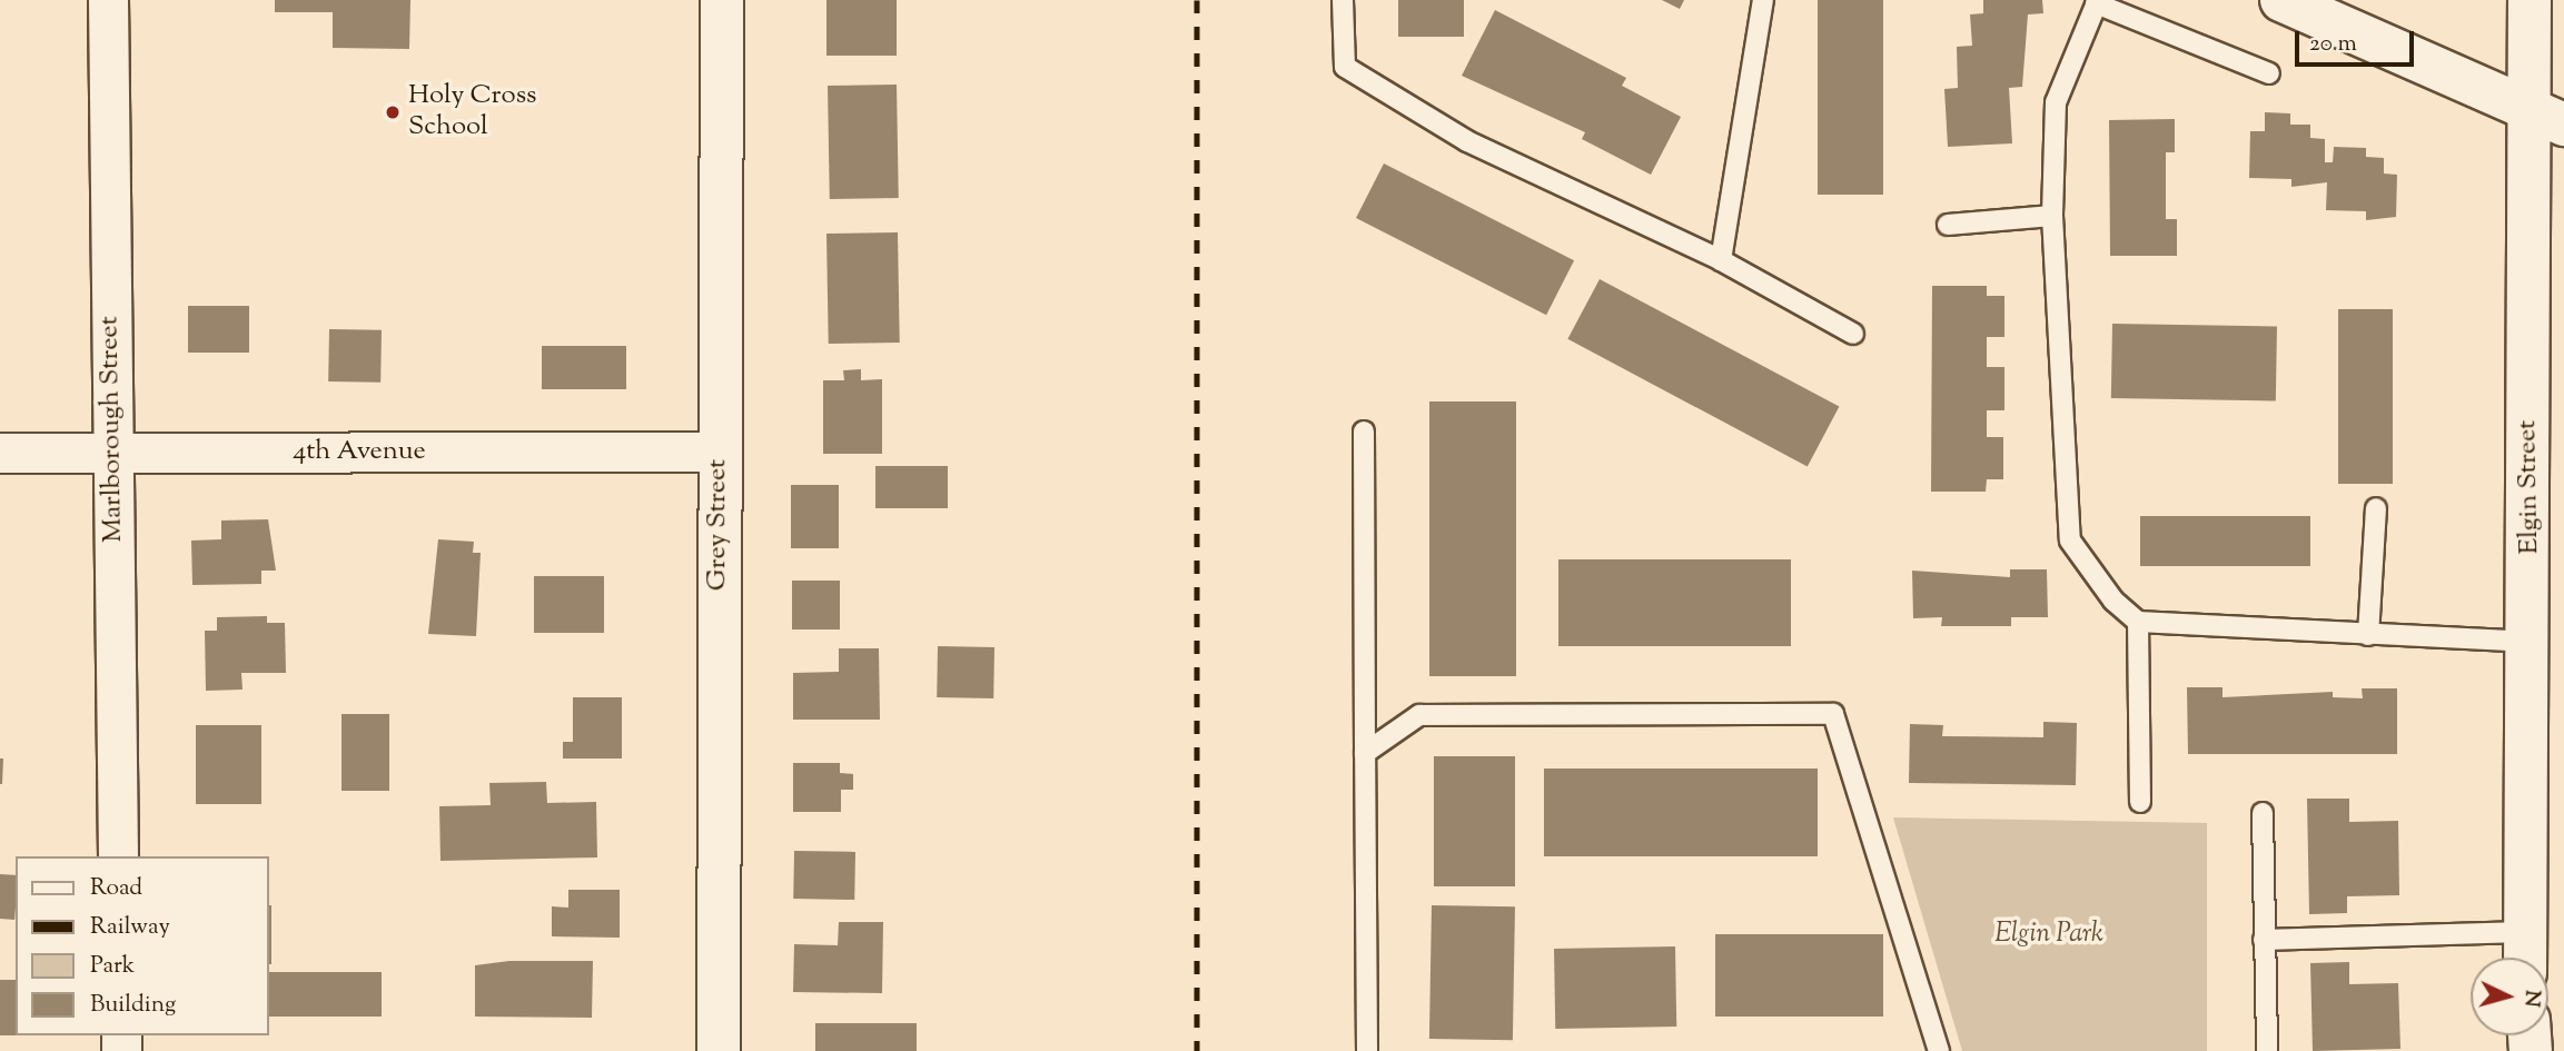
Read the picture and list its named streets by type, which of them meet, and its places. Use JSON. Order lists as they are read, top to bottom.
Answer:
{
  "streets": {
    "street": [
      "Marlborough Street",
      "4th Avenue",
      "Elgin Street",
      "Grey Street"
    ]
  },
  "crossings": [
    ["Marlborough Street", "4th Avenue"],
    ["4th Avenue", "Grey Street"]
  ],
  "parks": ["Elgin Park"],
  "places": ["Holy Cross School"],
  "legend": [
    "Road",
    "Railway",
    "Park",
    "Building"
  ],
  "scale_bar": "20 m",
  "north": "right"
}
